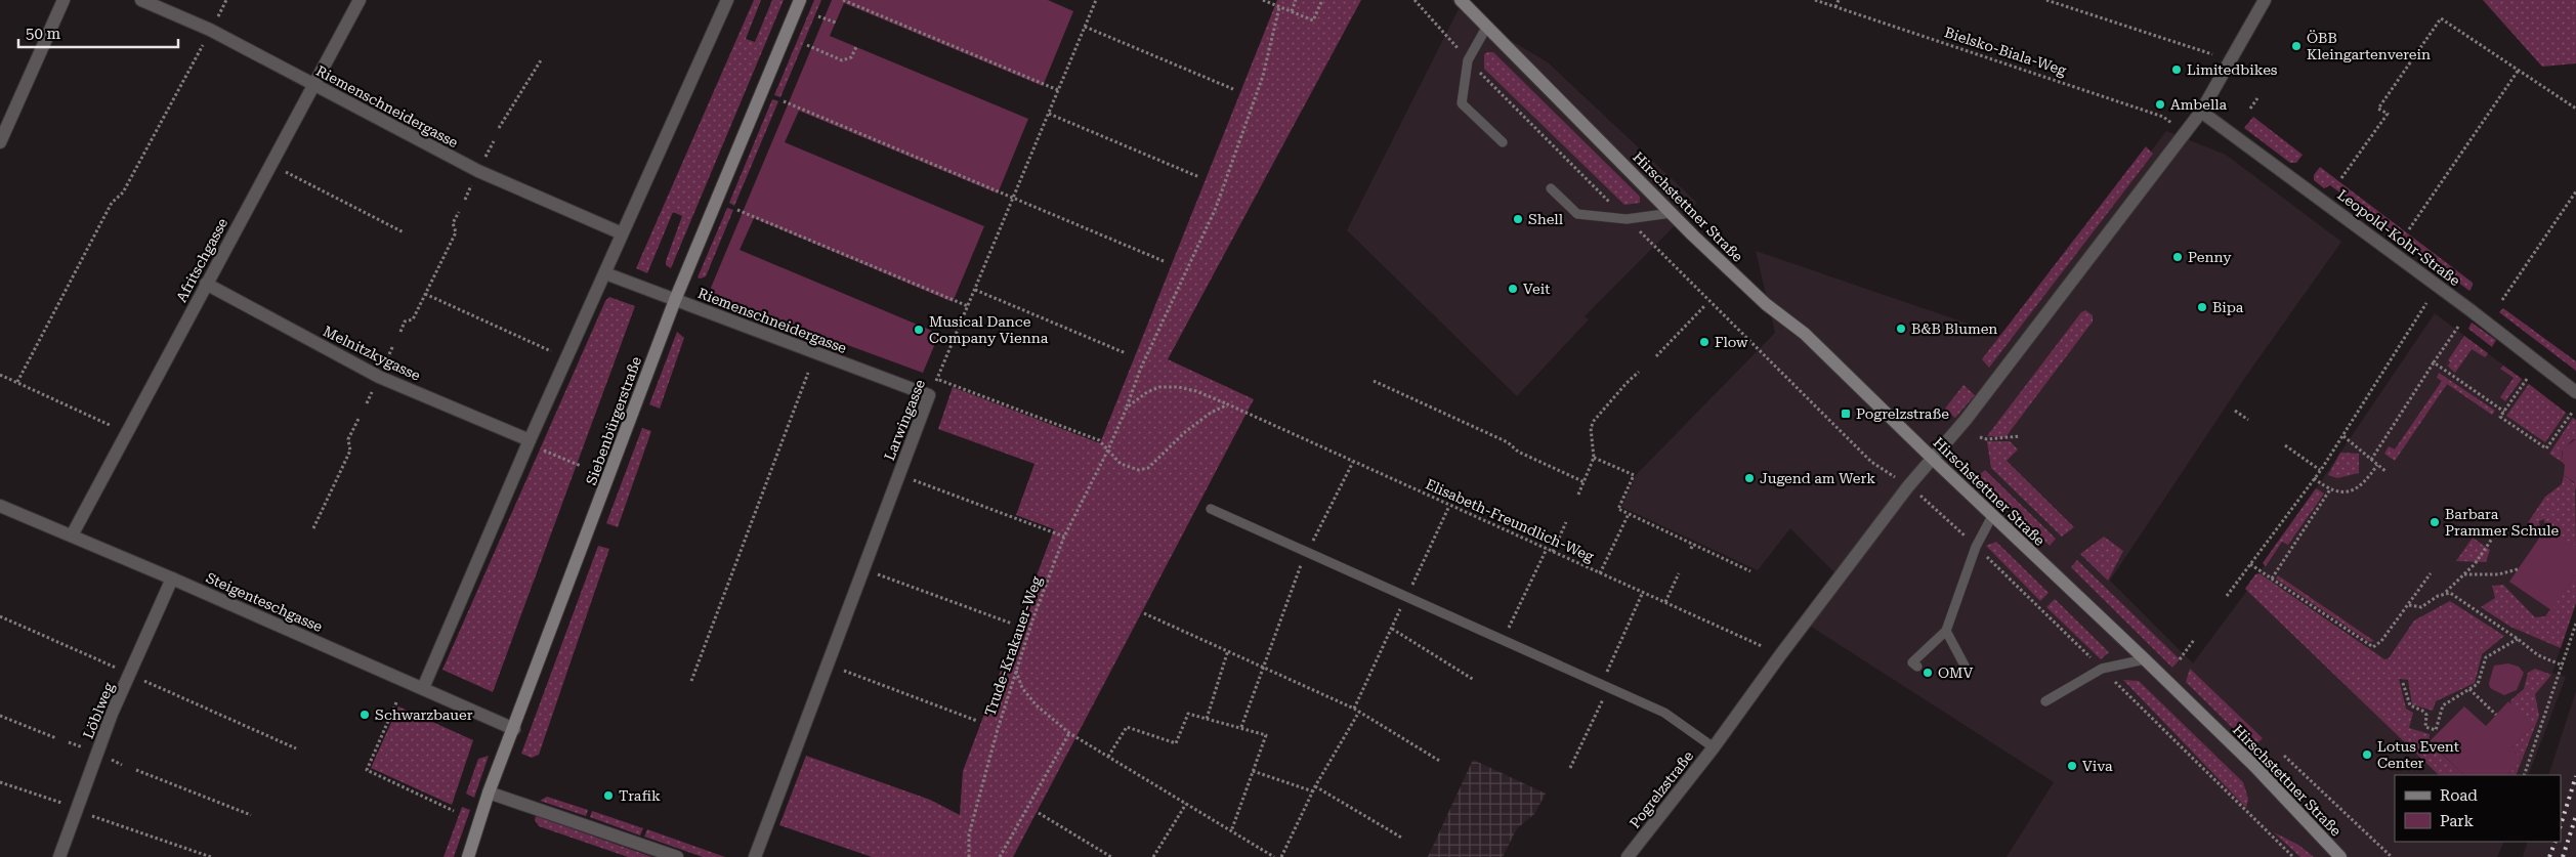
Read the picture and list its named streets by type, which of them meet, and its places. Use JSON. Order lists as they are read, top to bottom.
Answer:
{
  "streets": {
    "main road": ["Hirschstettner Straße", "Siebenbürgerstraße"],
    "street": [
      "Riemenschneidergasse",
      "Leopold-Kohr-Straße",
      "Afritschgasse",
      "Melnitzkygasse",
      "Larwingasse",
      "Steigenteschgasse",
      "Löblweg",
      "Pogrelzstraße"
    ],
    "path": ["Bielsko-Biala-Weg", "Elisabeth-Freundlich-Weg", "Trude-Krakauer-Weg"]
  },
  "crossings": [
    ["Bielsko-Biala-Weg", "Pogrelzstraße"],
    ["Riemenschneidergasse", "Afritschgasse"],
    ["Riemenschneidergasse", "Larwingasse"],
    ["Riemenschneidergasse", "Siebenbürgerstraße"],
    ["Hirschstettner Straße", "Pogrelzstraße"],
    ["Leopold-Kohr-Straße", "Pogrelzstraße"],
    ["Afritschgasse", "Melnitzkygasse"],
    ["Afritschgasse", "Steigenteschgasse"],
    ["Siebenbürgerstraße", "Steigenteschgasse"],
    ["Elisabeth-Freundlich-Weg", "Trude-Krakauer-Weg"],
    ["Steigenteschgasse", "Löblweg"]
  ],
  "places": {
    "other": [
      "ÖBB Kleingartenverein",
      "Limitedbikes",
      "Ambella",
      "Shell",
      "Penny",
      "Veit",
      "Bipa",
      "B&B Blumen",
      "Musical Dance Company Vienna",
      "Flow",
      "Jugend am Werk",
      "Barbara Prammer Schule",
      "OMV",
      "Schwarzbauer",
      "Lotus Event Center",
      "Viva",
      "Trafik"
    ],
    "transit": ["Pogrelzstraße"]
  },
  "legend": ["Road", "Park"],
  "scale_bar": "50 m"
}
